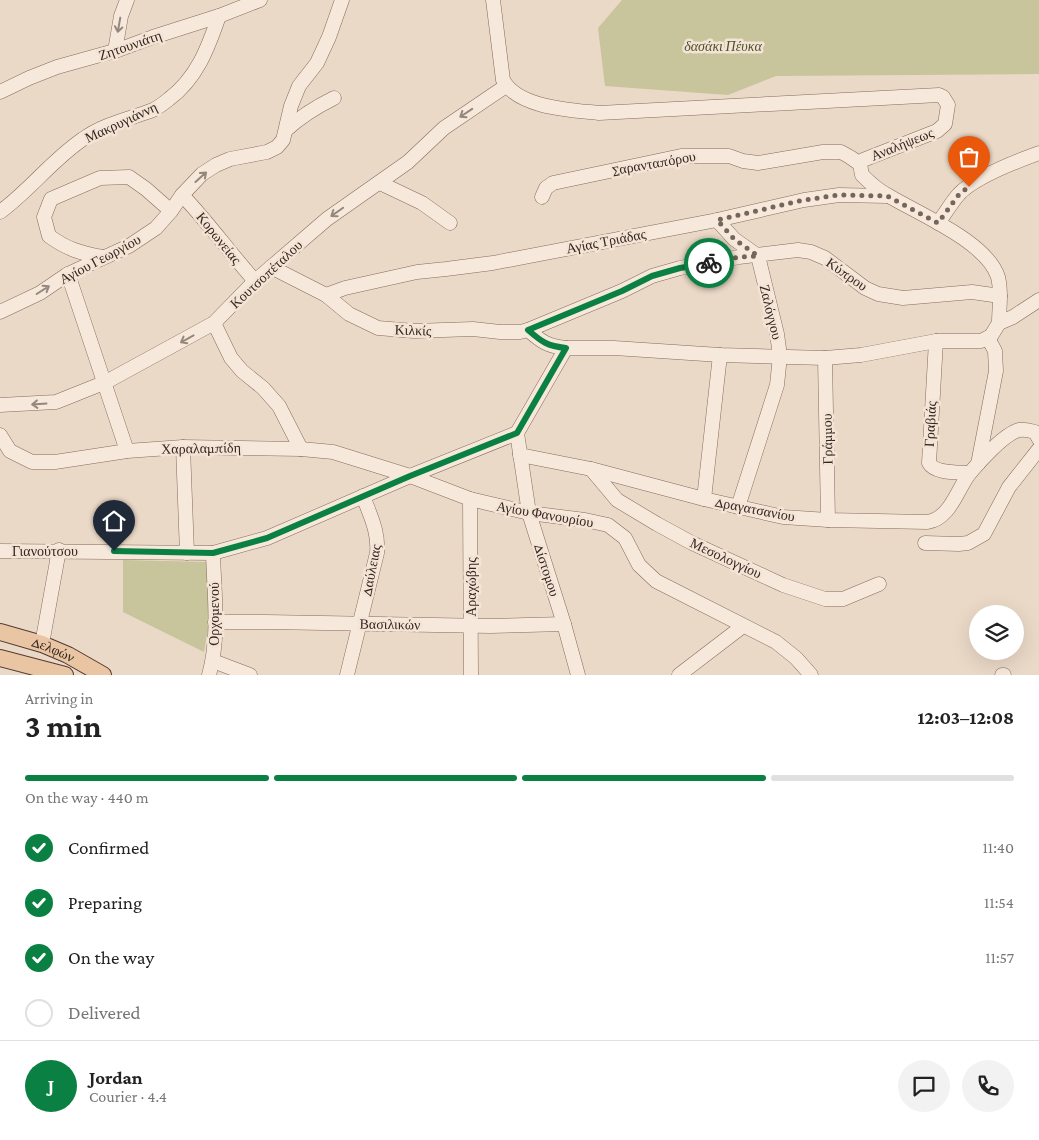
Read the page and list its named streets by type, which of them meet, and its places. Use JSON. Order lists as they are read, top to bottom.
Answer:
{
  "streets": {
    "main road": ["Δελφών"],
    "street": [
      "Ζητουνιάτη",
      "Μακρυγιάννη",
      "Αναλήψεως",
      "Σαρανταπόρου",
      "Κορωνείας",
      "Αγίας Τριάδας",
      "Αγίου Γεωργίου",
      "Κουτσοπέταλου",
      "Κύπρου",
      "Ζαλόγγου",
      "Κιλκίς",
      "Γραβιάς",
      "Γράμμου",
      "Χαραλαμπίδη",
      "Δραγατσανίου",
      "Αγίου Φανουρίου",
      "Γιανούτσου",
      "Μεσολογγίου",
      "Δαύλειας",
      "Δίστομου",
      "Αραχώβης",
      "Ορχομενού",
      "Βασιλικών"
    ]
  },
  "crossings": [
    ["Ζητουνιάτη", "Μακρυγιάννη"],
    ["Αναλήψεως", "Σαρανταπόρου"],
    ["Αναλήψεως", "Αγίας Τριάδας"],
    ["Αναλήψεως", "Κουτσοπέταλου"],
    ["Αναλήψεως", "Κύπρου"],
    ["Κορωνείας", "Αγίου Γεωργίου"],
    ["Κορωνείας", "Κουτσοπέταλου"],
    ["Αγίας Τριάδας", "Κιλκίς"],
    ["Κουτσοπέταλου", "Κιλκίς"],
    ["Κύπρου", "Ζαλόγγου"],
    ["Κύπρου", "Κιλκίς"],
    ["Ζαλόγγου", "Δραγατσανίου"],
    ["Γραβιάς", "Δραγατσανίου"],
    ["Γράμμου", "Δραγατσανίου"],
    ["Χαραλαμπίδη", "Αγίου Φανουρίου"],
    ["Χαραλαμπίδη", "Γιανούτσου"],
    ["Δραγατσανίου", "Μεσολογγίου"],
    ["Δραγατσανίου", "Δίστομου"],
    ["Αγίου Φανουρίου", "Γιανούτσου"],
    ["Αγίου Φανουρίου", "Δίστομου"],
    ["Αγίου Φανουρίου", "Αραχώβης"],
    ["Γιανούτσου", "Δαύλειας"],
    ["Γιανούτσου", "Δίστομου"],
    ["Γιανούτσου", "Ορχομενού"],
    ["Δαύλειας", "Βασιλικών"],
    ["Δίστομου", "Βασιλικών"],
    ["Αραχώβης", "Βασιλικών"],
    ["Ορχομενού", "Βασιλικών"]
  ],
  "one_way": ["Αγίου Γεωργίου", "Κουτσοπέταλου"],
  "parks": ["δασάκι Πέυκα"],
  "page": {
    "heading": ["3 min", "Arriving in", "12:03–12:08"],
    "panel": ["Jordan", "Courier · 4.4"],
    "bar": "On the way · 440 m",
    "list": [
      ["Confirmed", "11:40"],
      ["Preparing", "11:54"],
      ["On the way", "11:57"],
      "Delivered"
    ],
    "round": "J"
  }
}
